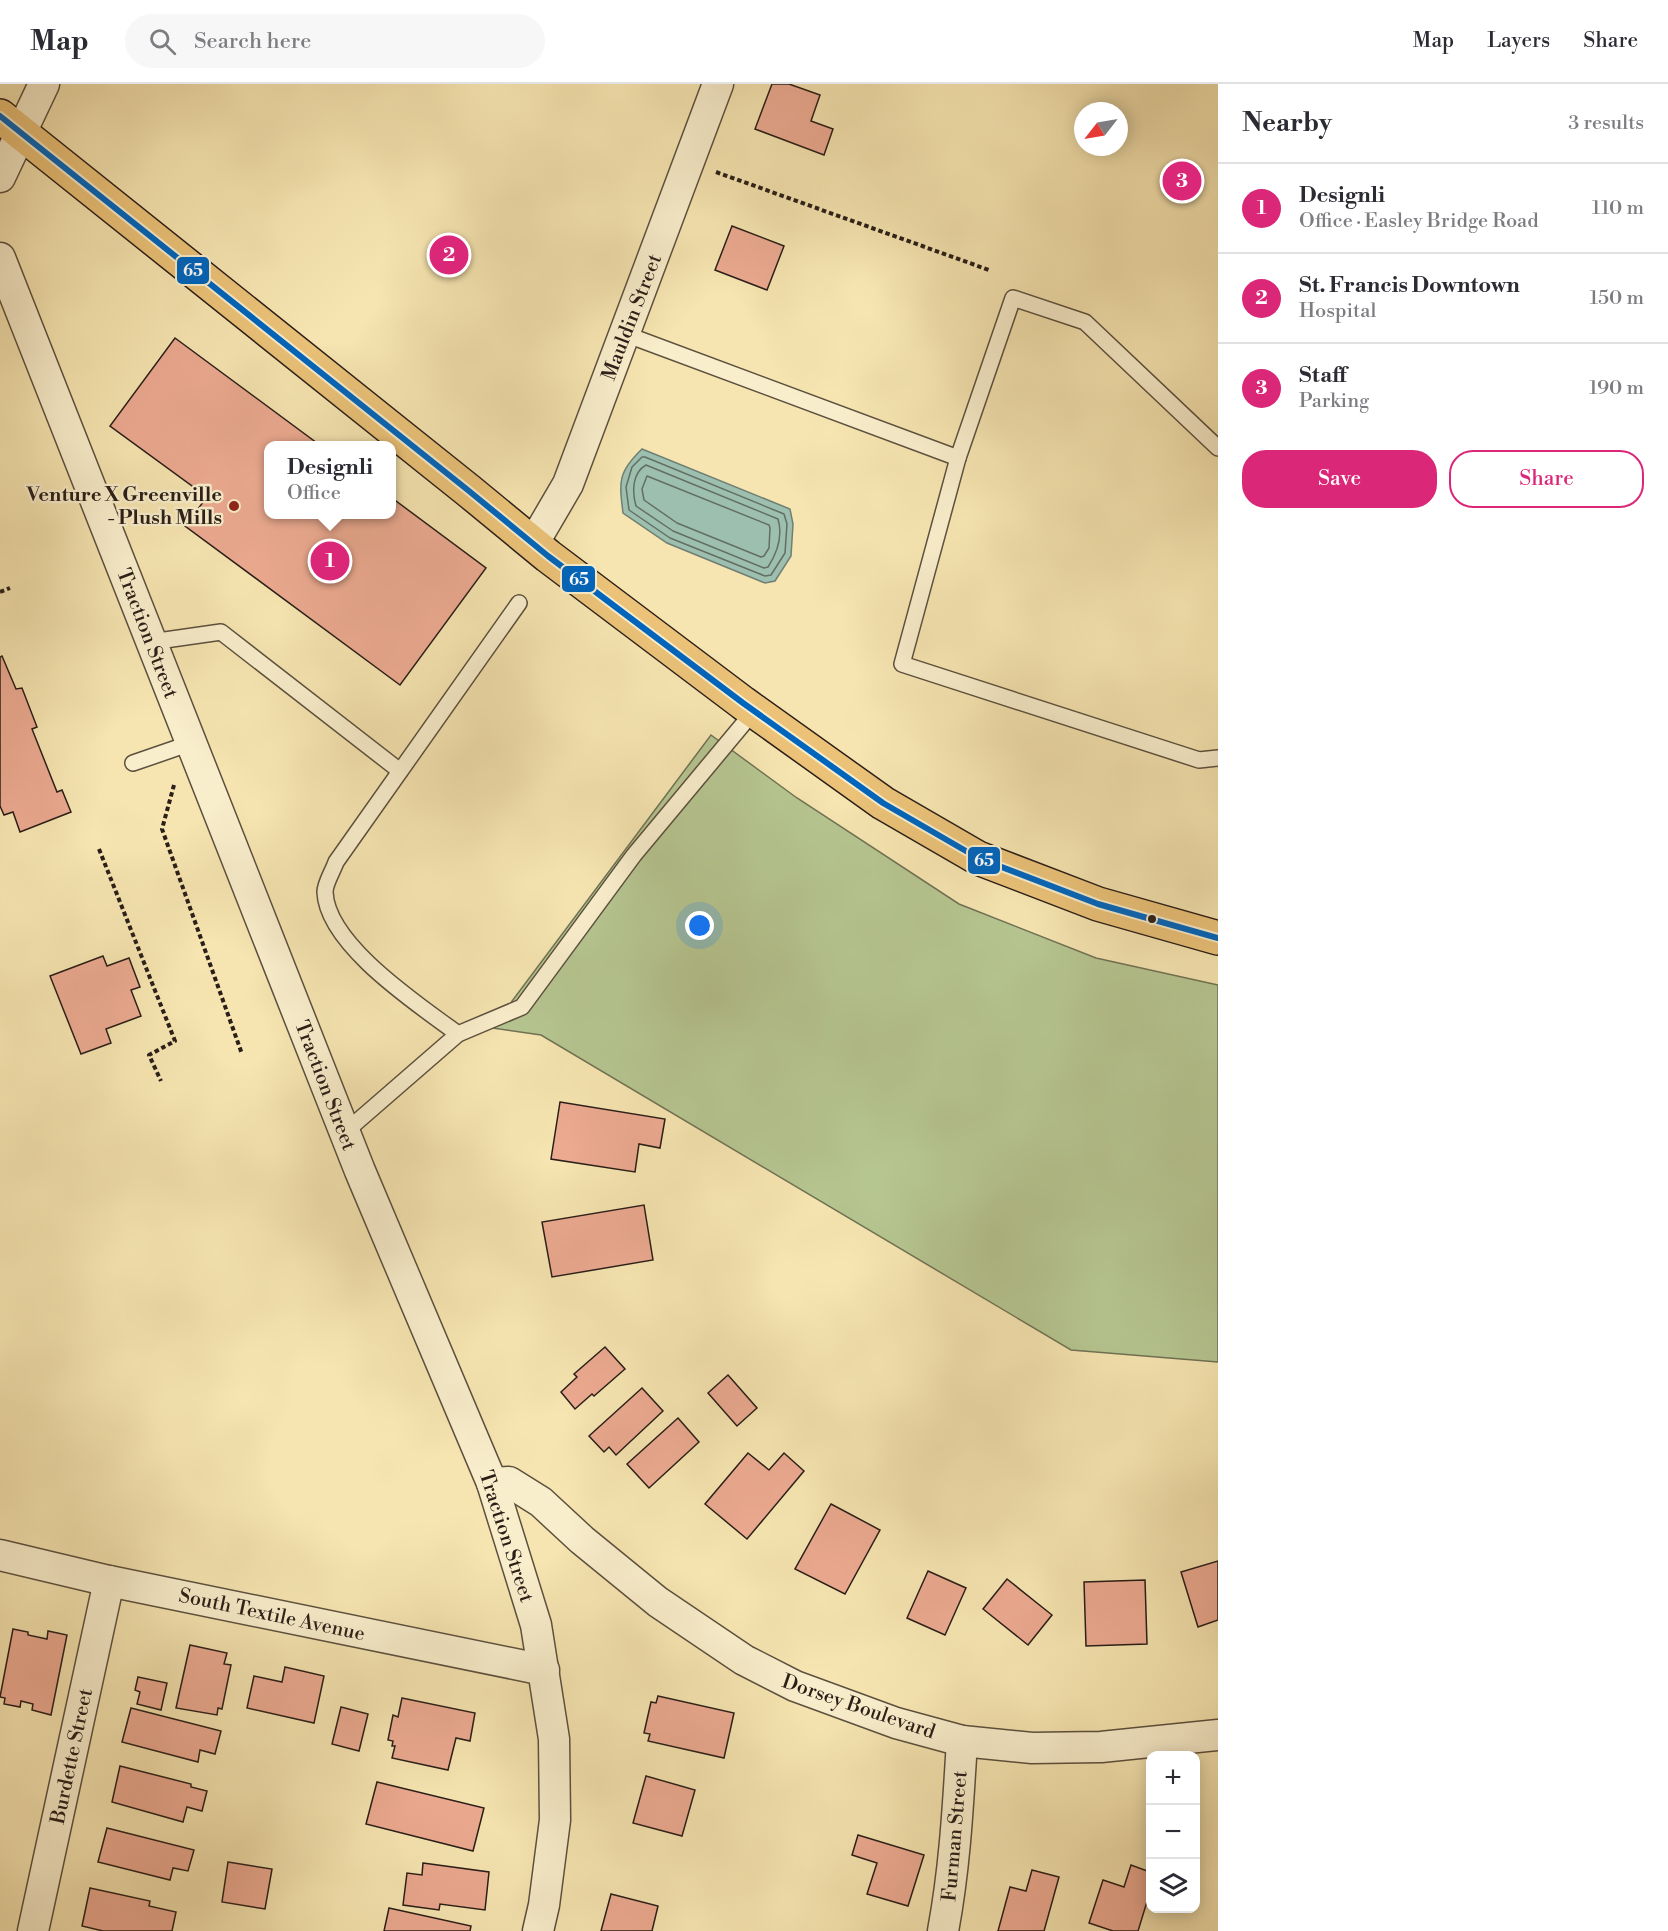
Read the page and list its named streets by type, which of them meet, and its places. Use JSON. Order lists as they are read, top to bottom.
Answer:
{
  "streets": {
    "street": [
      "Mauldin Street",
      "Traction Street",
      "South Textile Avenue",
      "Dorsey Boulevard",
      "Burdette Street",
      "Furman Street"
    ]
  },
  "crossings": [
    ["Traction Street", "South Textile Avenue"],
    ["Traction Street", "Dorsey Boulevard"],
    ["South Textile Avenue", "Burdette Street"],
    ["Dorsey Boulevard", "Furman Street"]
  ],
  "places": ["Venture X Greenville - Plush Mills"],
  "lines": ["transit line 65"],
  "north": "bottom left",
  "page": {
    "header": "Map",
    "search": "Search here",
    "nav": ["Map", "Layers", "Share"],
    "heading": ["Nearby", "3 results"],
    "pins": ["3", "2", "1"],
    "list": [
      {
        "mark": "1",
        "name": "Designli",
        "note": "Office · Easley Bridge Road",
        "value": "110 m"
      },
      {
        "mark": "2",
        "name": "St. Francis Downtown",
        "note": "Hospital",
        "value": "150 m"
      },
      {
        "mark": "3",
        "name": "Staff",
        "note": "Parking",
        "value": "190 m"
      }
    ],
    "buttons": ["Save", "Share"],
    "popup": ["Designli", "Office"],
    "map_buttons": ["+", "−"]
  }
}
